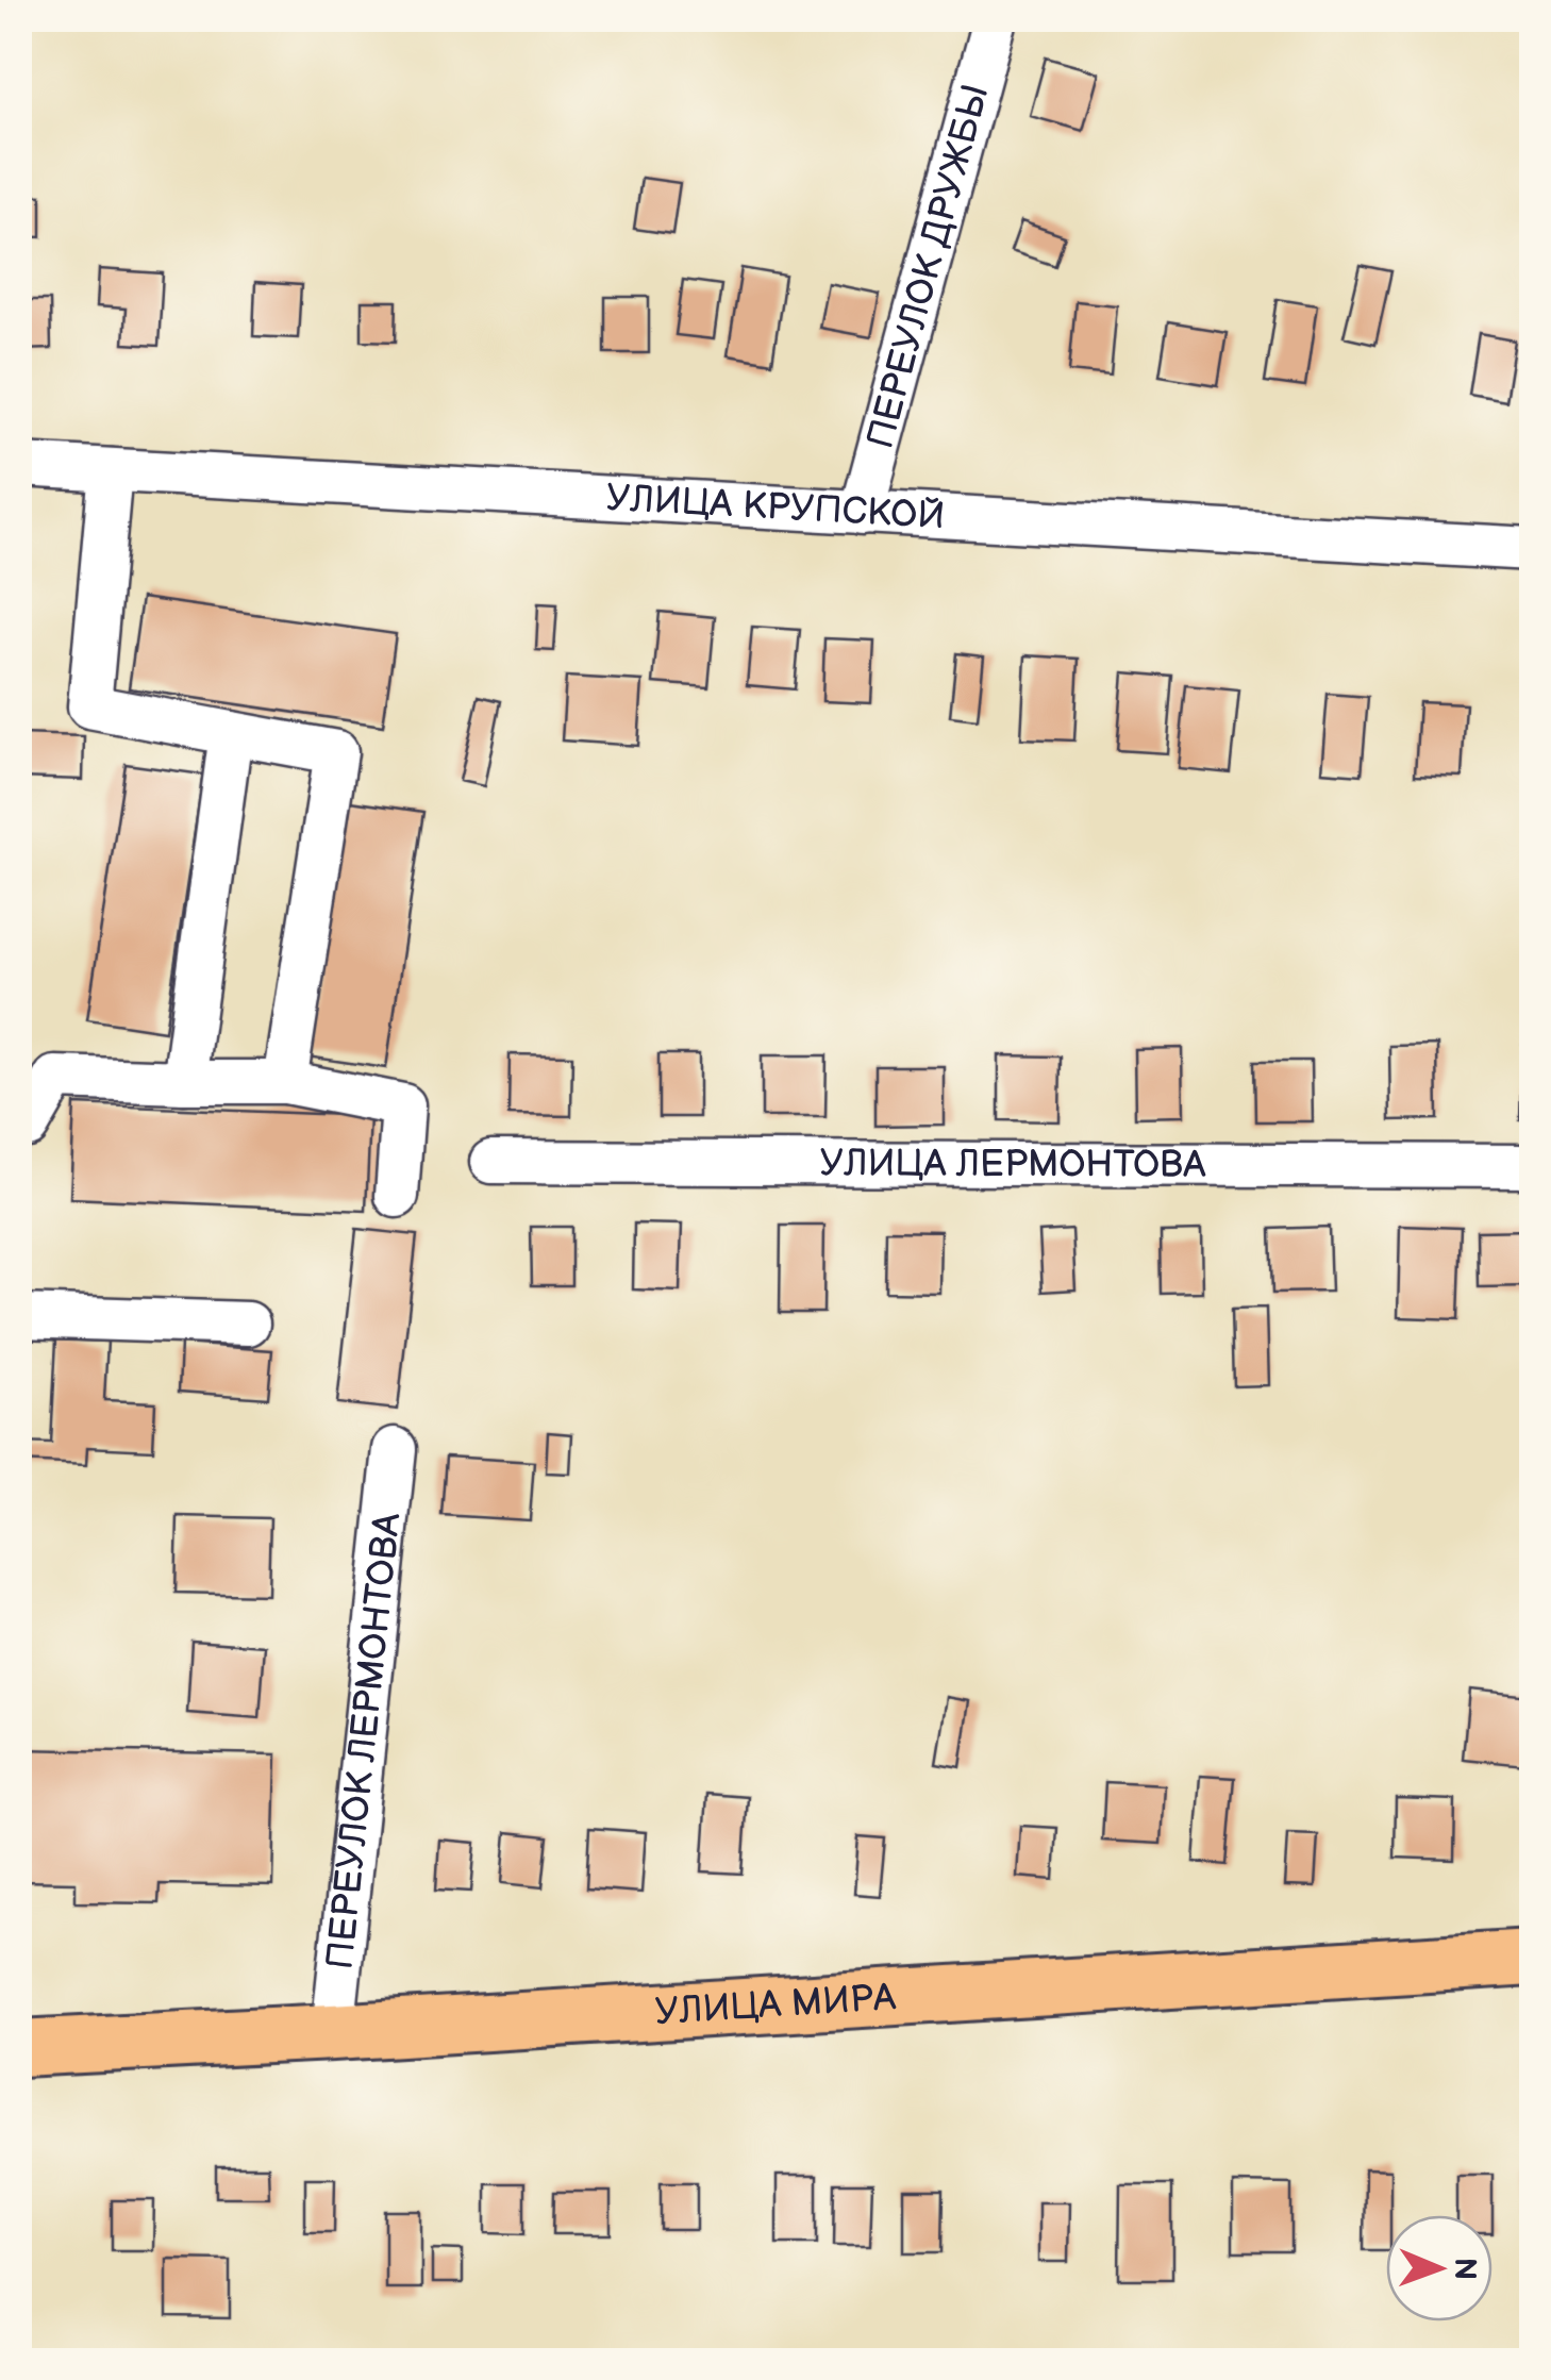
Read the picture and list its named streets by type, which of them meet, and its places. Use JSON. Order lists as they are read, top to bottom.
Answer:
{
  "streets": {
    "main road": ["УЛИЦА МИРА"],
    "street": [
      "ПЕРЕУЛОК ДРУЖБЫ",
      "УЛИЦА КРУПСКОЙ",
      "УЛИЦА ЛЕРМОНТОВА",
      "ПЕРЕУЛОК ЛЕРМОНТОВА"
    ]
  },
  "crossings": [
    ["ПЕРЕУЛОК ДРУЖБЫ", "УЛИЦА КРУПСКОЙ"],
    ["ПЕРЕУЛОК ЛЕРМОНТОВА", "УЛИЦА МИРА"]
  ],
  "north": "right"
}
